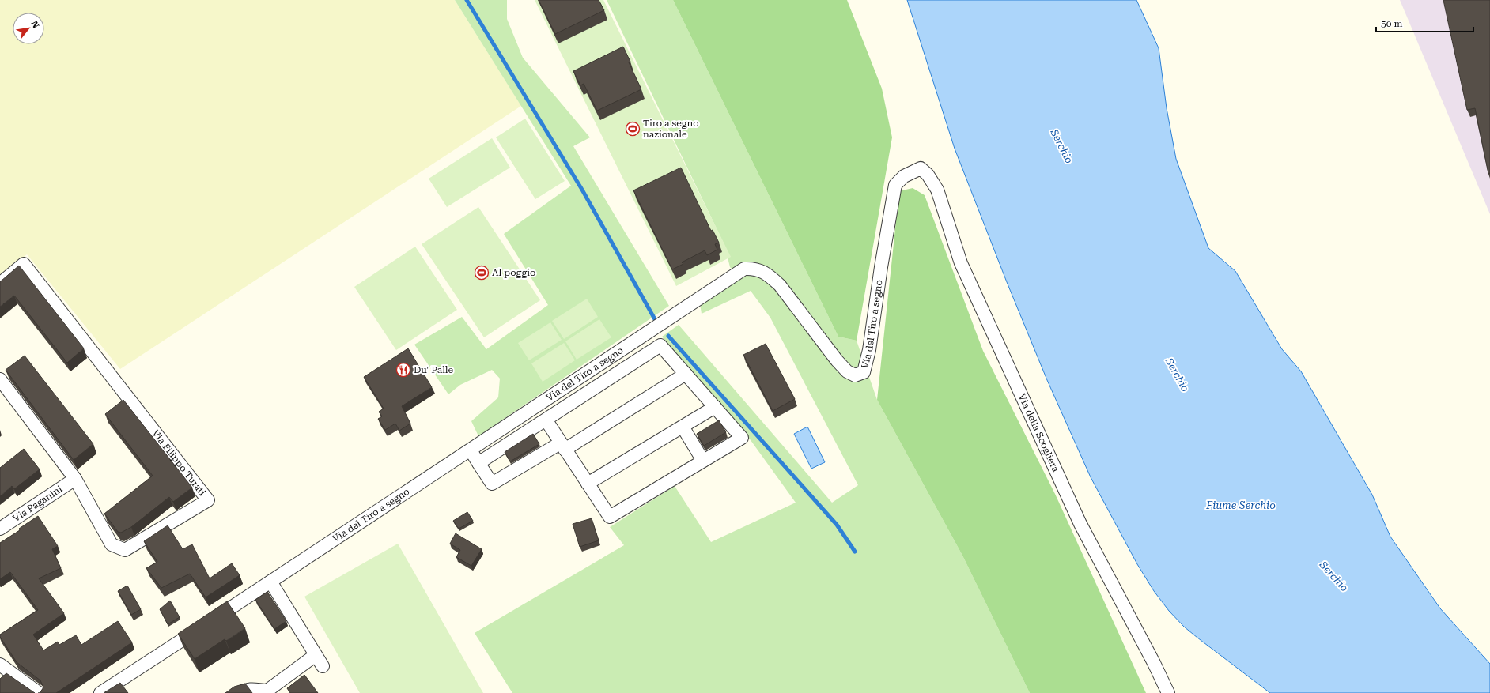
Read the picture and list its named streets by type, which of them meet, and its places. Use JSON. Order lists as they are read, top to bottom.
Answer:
{
  "streets": {
    "street": [
      "Via del Tiro a segno",
      "Via della Scogliera",
      "Via Filippo Turati",
      "Via Paganini"
    ]
  },
  "crossings": [
    ["Via del Tiro a segno", "Via della Scogliera"],
    ["Via Filippo Turati", "Via Paganini"]
  ],
  "water": ["Serchio", "Fiume Serchio"],
  "places": {
    "sports": ["Tiro a segno nazionale", "Al poggio"],
    "restaurant": ["Du' Palle"]
  },
  "scale_bar": "50 m",
  "north": "top right"
}
